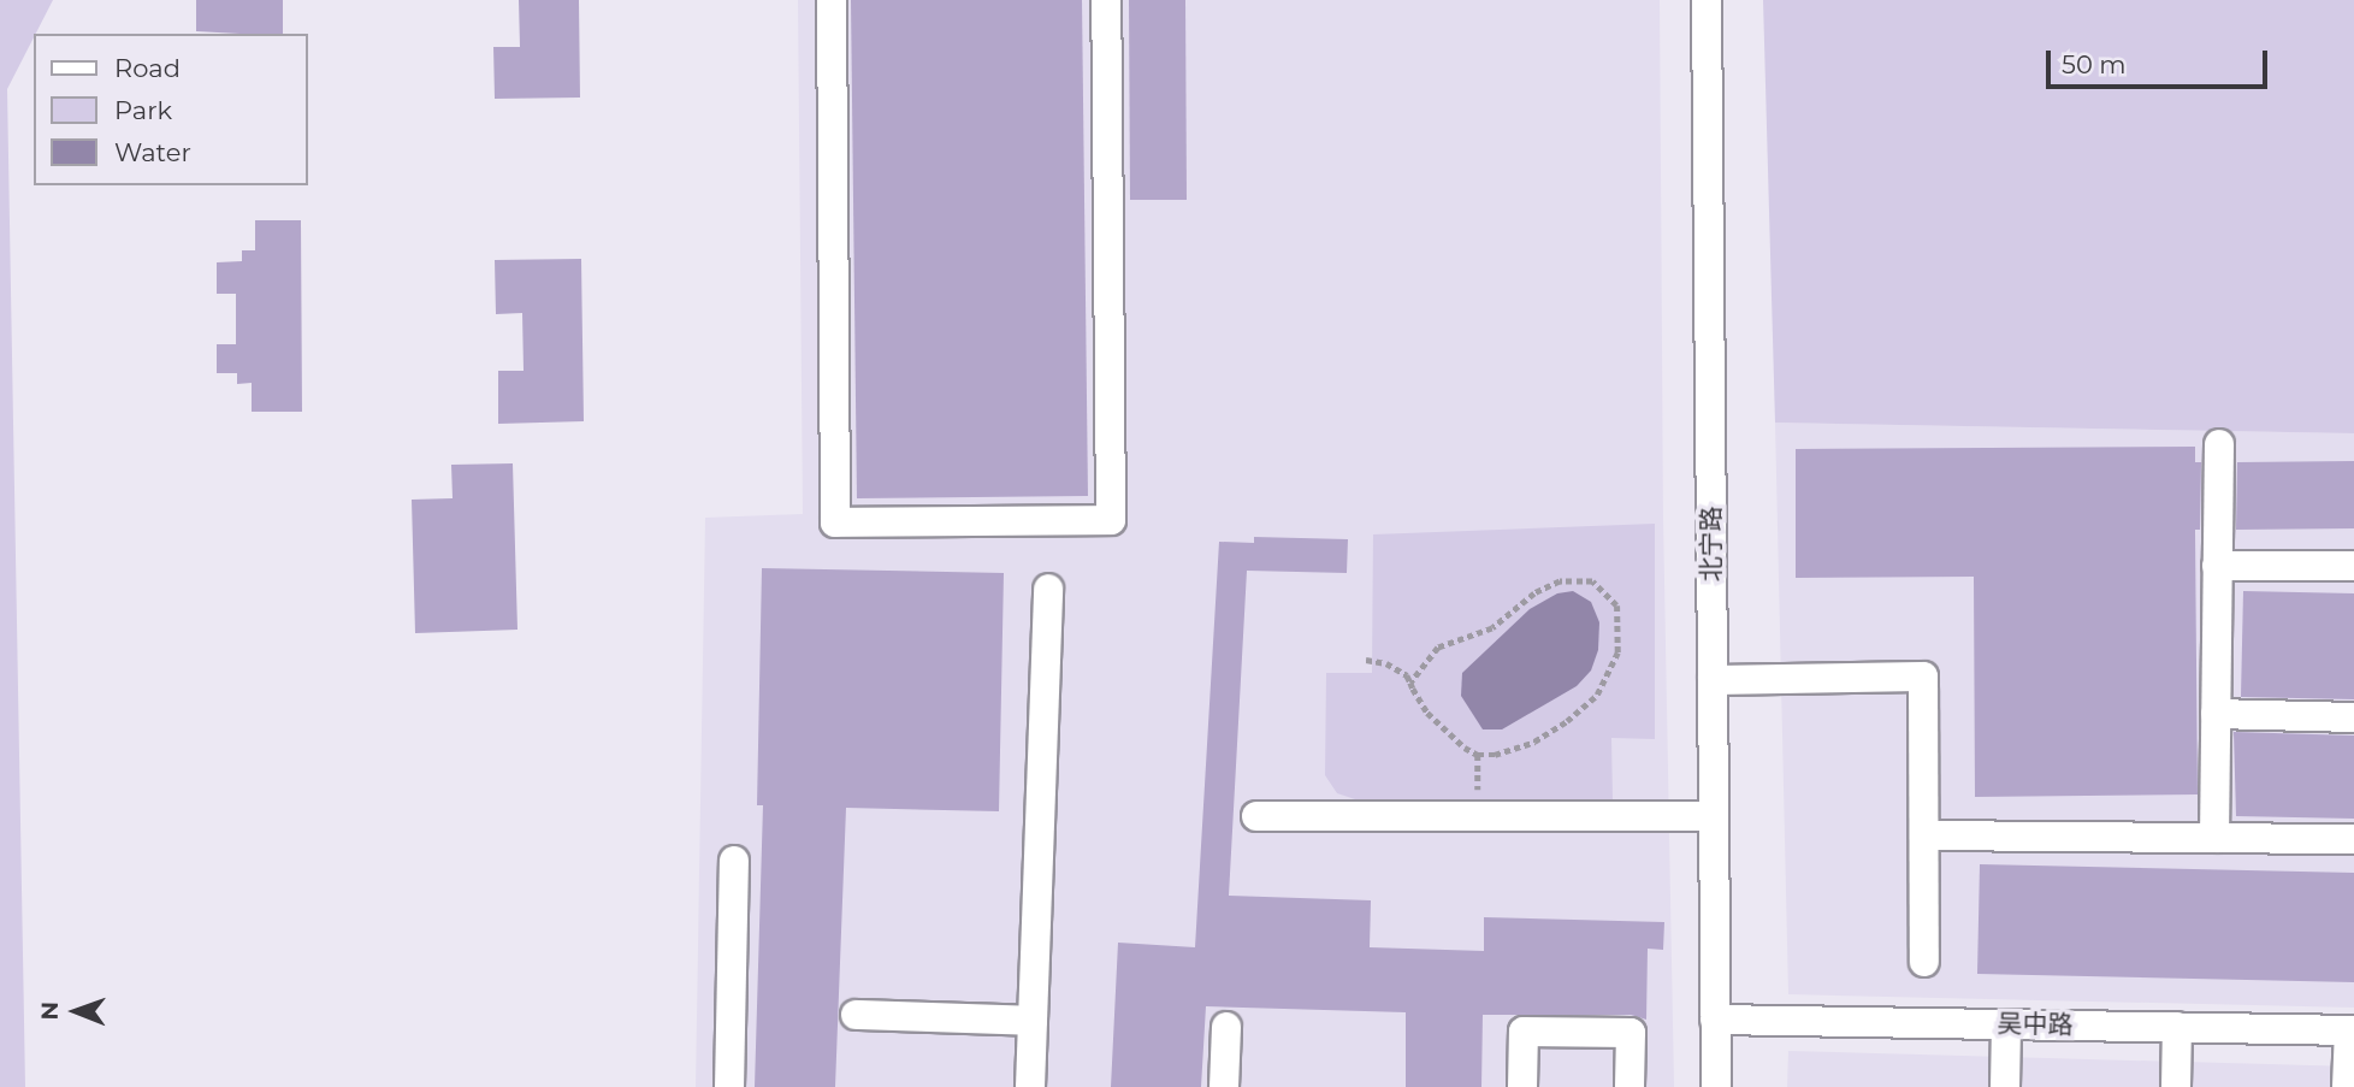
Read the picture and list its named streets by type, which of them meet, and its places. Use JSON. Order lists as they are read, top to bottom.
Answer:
{
  "streets": {
    "street": ["北宁路", "吴中路"]
  },
  "crossings": [
    ["北宁路", "吴中路"]
  ],
  "legend": ["Road", "Park", "Water"],
  "scale_bar": "50 m",
  "north": "left"
}
